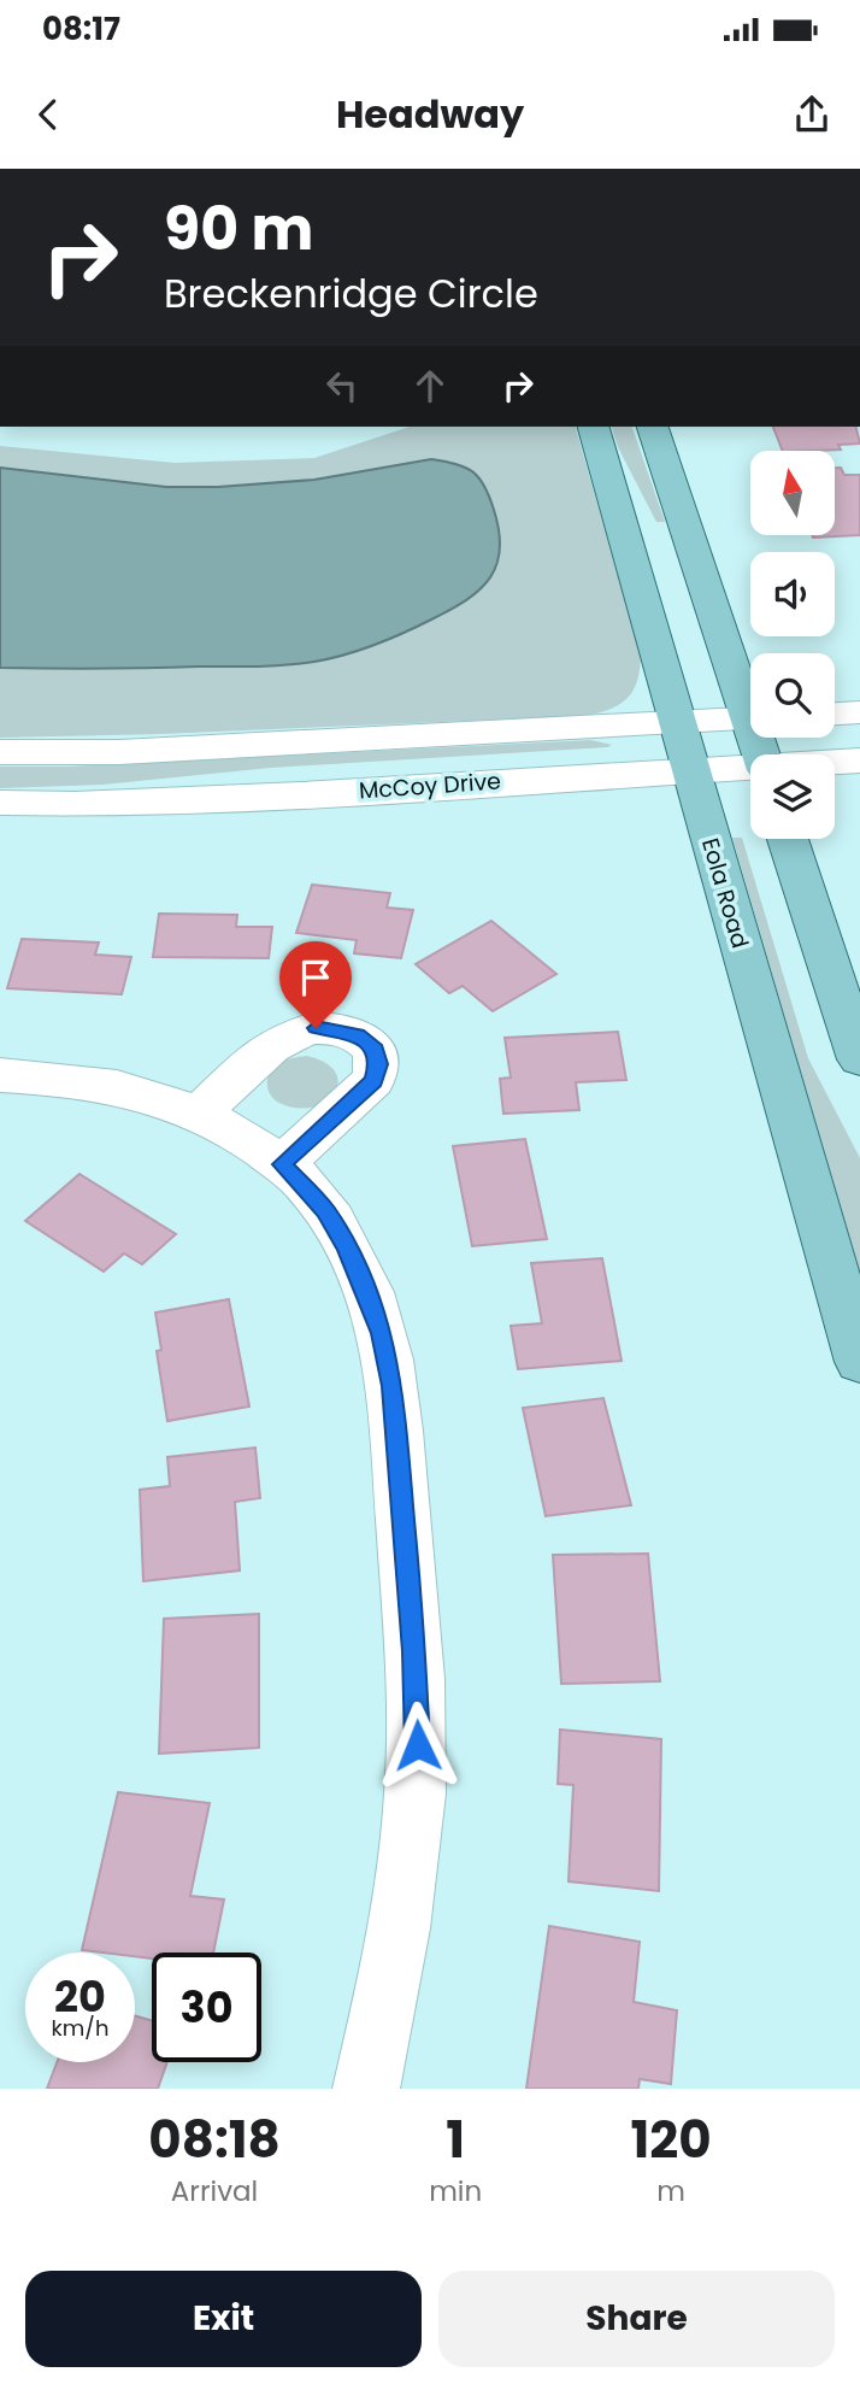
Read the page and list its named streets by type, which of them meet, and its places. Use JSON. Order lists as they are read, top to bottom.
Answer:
{
  "streets": {
    "main road": ["Eola Road"],
    "street": ["McCoy Drive"]
  },
  "crossings": [
    ["McCoy Drive", "Eola Road"]
  ],
  "north": "top",
  "page": {
    "status": "08:17",
    "header": "Headway",
    "turn": ["90 m", "Breckenridge Circle"],
    "speed": "20 km/h",
    "limit": "30",
    "eta": [
      "08:18",
      "Arrival",
      "1",
      "min",
      "120",
      "m"
    ],
    "buttons": ["Exit", "Share"]
  }
}
